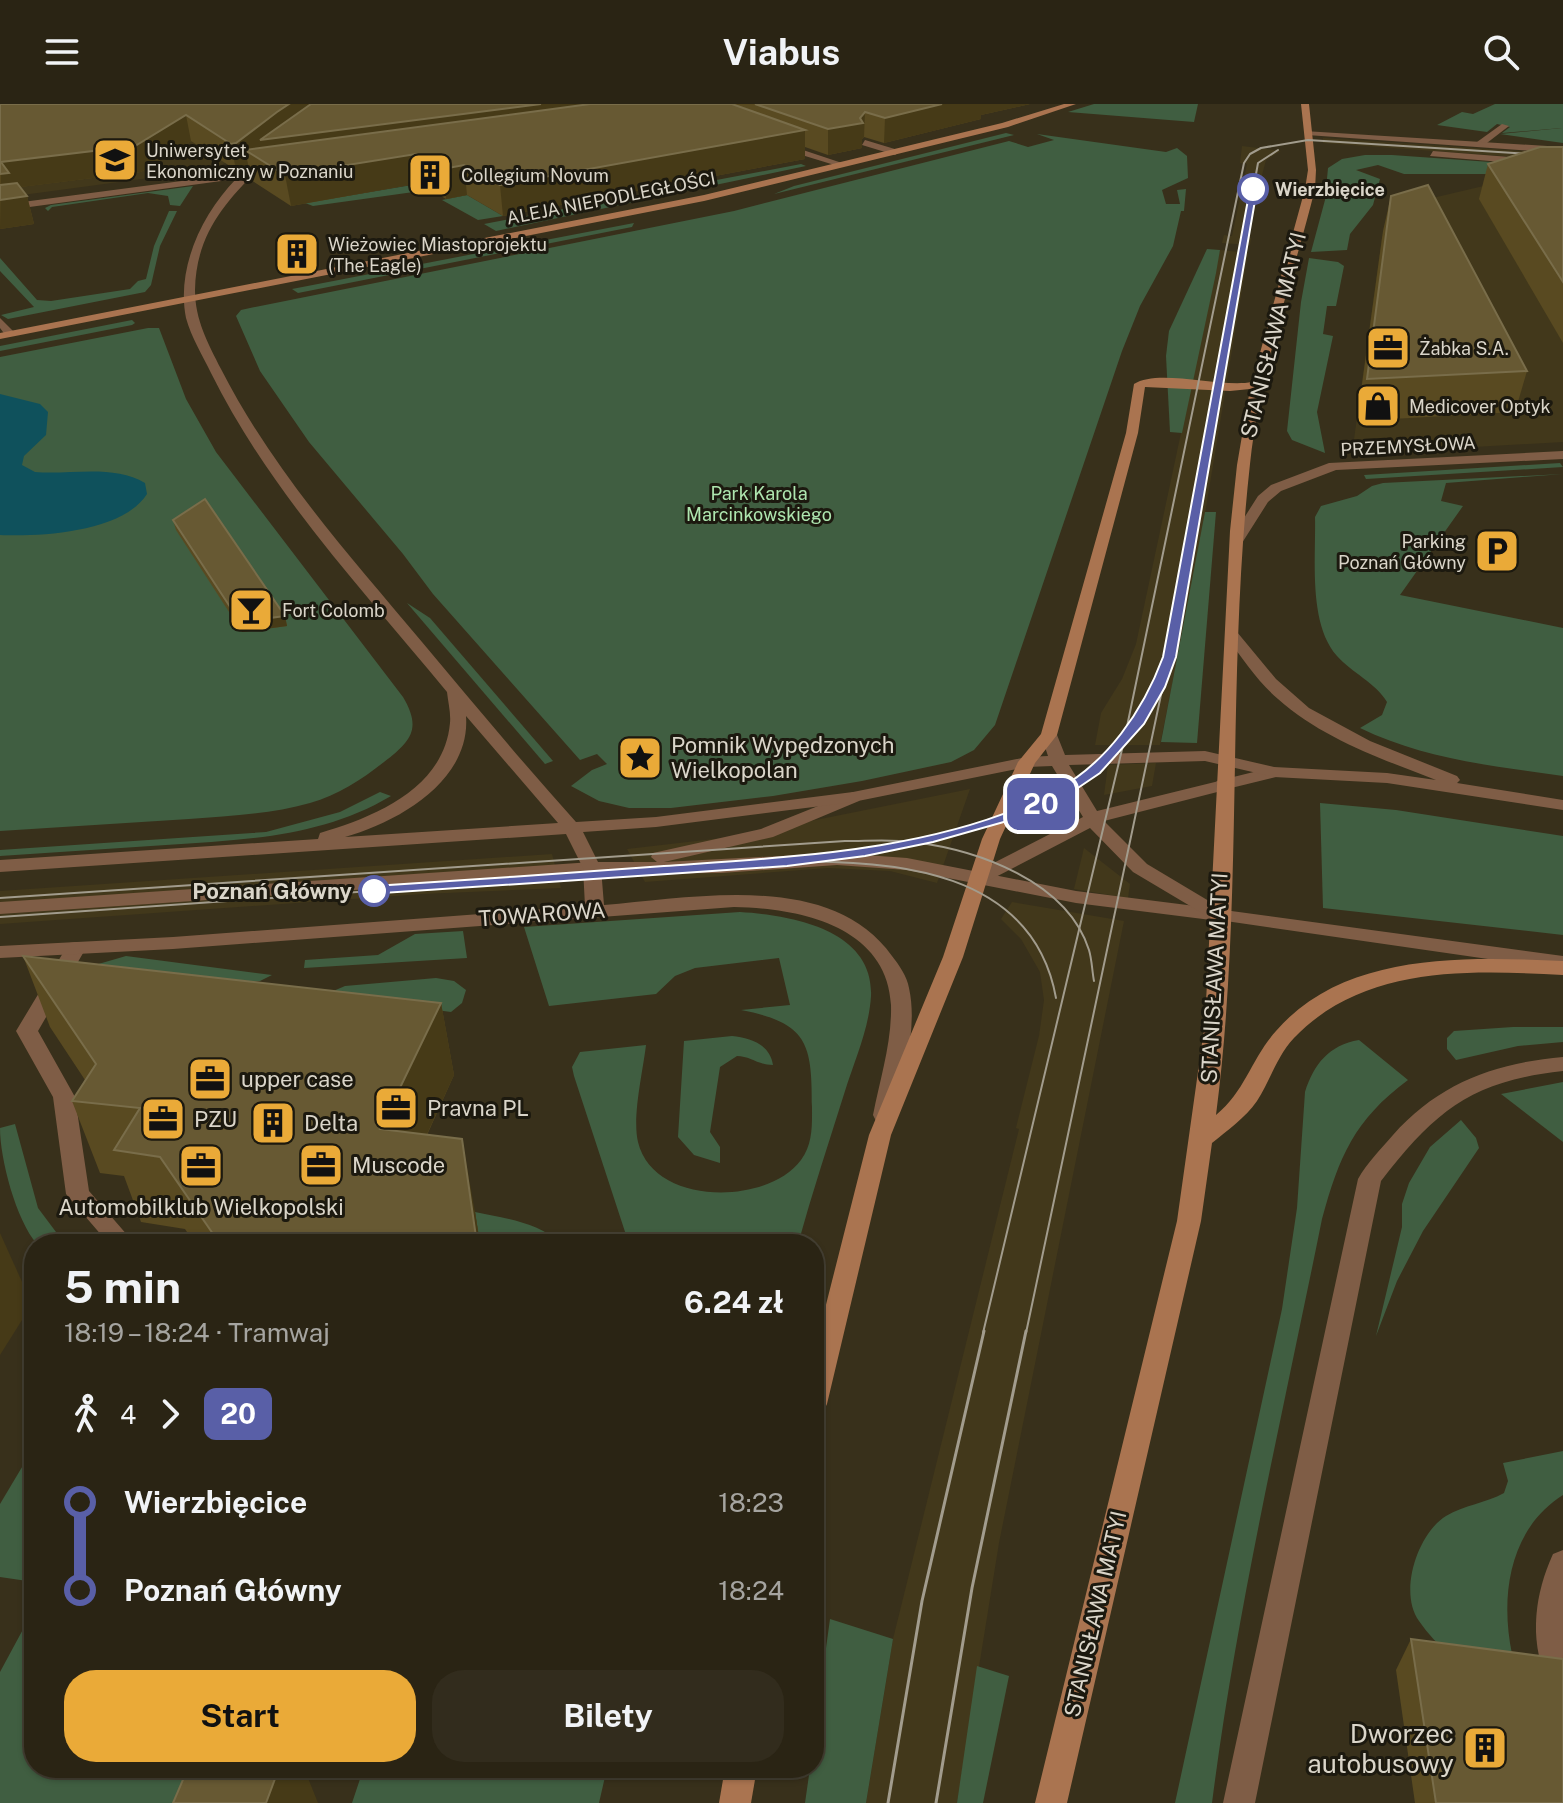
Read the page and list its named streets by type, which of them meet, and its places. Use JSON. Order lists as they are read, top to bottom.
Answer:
{
  "streets": {
    "street": [
      "ALEJA NIEPODLEGŁOŚCI",
      "STANISŁAWA MATYI",
      "PRZEMYSŁOWA",
      "TOWAROWA"
    ]
  },
  "crossings": [
    ["STANISŁAWA MATYI", "PRZEMYSŁOWA"],
    ["STANISŁAWA MATYI", "TOWAROWA"]
  ],
  "parks": ["Park Karola Marcinkowskiego"],
  "places": {
    "school or university": ["Uniwersytet Ekonomiczny w Poznaniu"],
    "building": [
      "Collegium Novum",
      "Wieżowiec Miastoprojektu (The Eagle)",
      "Delta",
      "Dworzec autobusowy"
    ],
    "other": ["Wierzbięcice", "Poznań Główny"],
    "office": [
      "Żabka S.A.",
      "upper case",
      "Pravna PL",
      "PZU",
      "Muscode",
      "Automobilklub Wielkopolski"
    ],
    "shop": ["Medicover Optyk"],
    "parking": ["Parking Poznań Główny"],
    "bar": ["Fort Colomb"],
    "place": ["Pomnik Wypędzonych Wielkopolan"]
  },
  "lines": ["tram line 20"],
  "page": {
    "header": "Viabus",
    "on_map": "20",
    "heading": ["5 min", "18:19 – 18:24 · Tramwaj", "6.24 zł"],
    "legs": ["4", "20"],
    "list": [
      {
        "name": "Wierzbięcice",
        "value": "18:23"
      },
      {
        "name": "Poznań Główny",
        "value": "18:24"
      }
    ],
    "buttons": ["Start", "Bilety"]
  }
}
